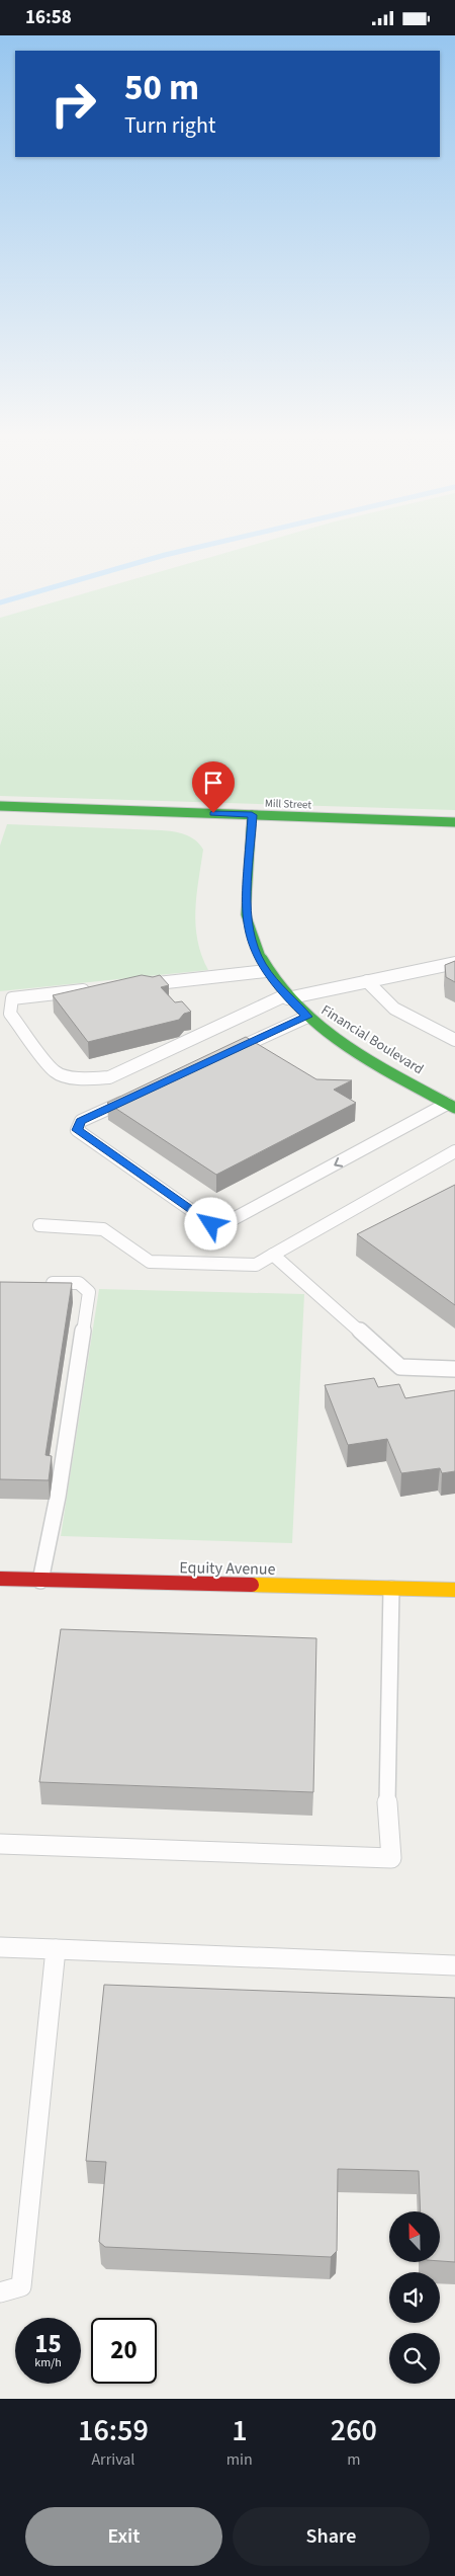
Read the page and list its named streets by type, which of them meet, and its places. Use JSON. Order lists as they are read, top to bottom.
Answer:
{
  "streets": {
    "street": ["Mill Street", "Financial Boulevard", "Equity Avenue"]
  },
  "crossings": [
    ["Mill Street", "Financial Boulevard"]
  ],
  "north": "top",
  "page": {
    "status": "16:58",
    "turn": ["50 m", "Turn right"],
    "speed": "15 km/h",
    "limit": "20",
    "eta": [
      "16:59",
      "Arrival",
      "1",
      "min",
      "260",
      "m"
    ],
    "buttons": ["Exit", "Share"]
  }
}
